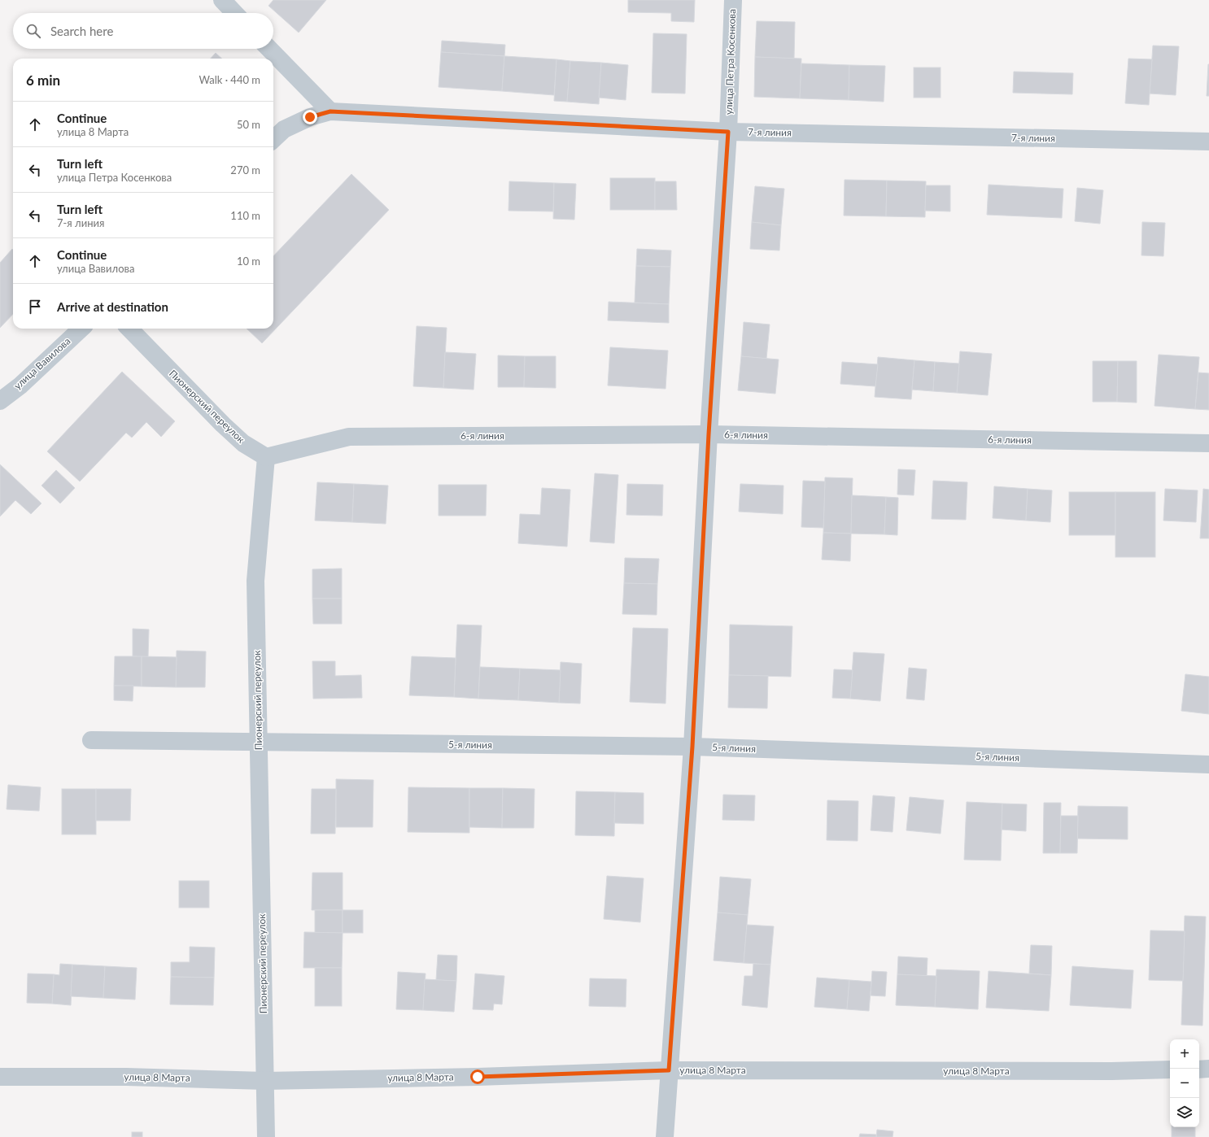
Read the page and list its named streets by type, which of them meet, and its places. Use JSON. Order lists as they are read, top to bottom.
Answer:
{
  "streets": {
    "street": [
      "улица Петра Косенкова",
      "7-я линия",
      "улица Вавилова",
      "Пионерский переулок",
      "6-я линия",
      "5-я линия",
      "улица 8 Марта"
    ]
  },
  "crossings": [
    ["улица Петра Косенкова", "7-я линия"],
    ["улица Петра Косенкова", "6-я линия"],
    ["улица Петра Косенкова", "5-я линия"],
    ["улица Петра Косенкова", "улица 8 Марта"],
    ["Пионерский переулок", "6-я линия"],
    ["Пионерский переулок", "5-я линия"],
    ["Пионерский переулок", "улица 8 Марта"]
  ],
  "page": {
    "search": "Search here",
    "heading": ["6 min", "Walk · 440 m"],
    "list": [
      ["Continue", "улица 8 Марта", "50 m"],
      ["Turn left", "улица Петра Косенкова", "270 m"],
      ["Turn left", "7-я линия", "110 m"],
      ["Continue", "улица Вавилова", "10 m"],
      "Arrive at destination"
    ],
    "map_buttons": ["+", "−"]
  }
}
